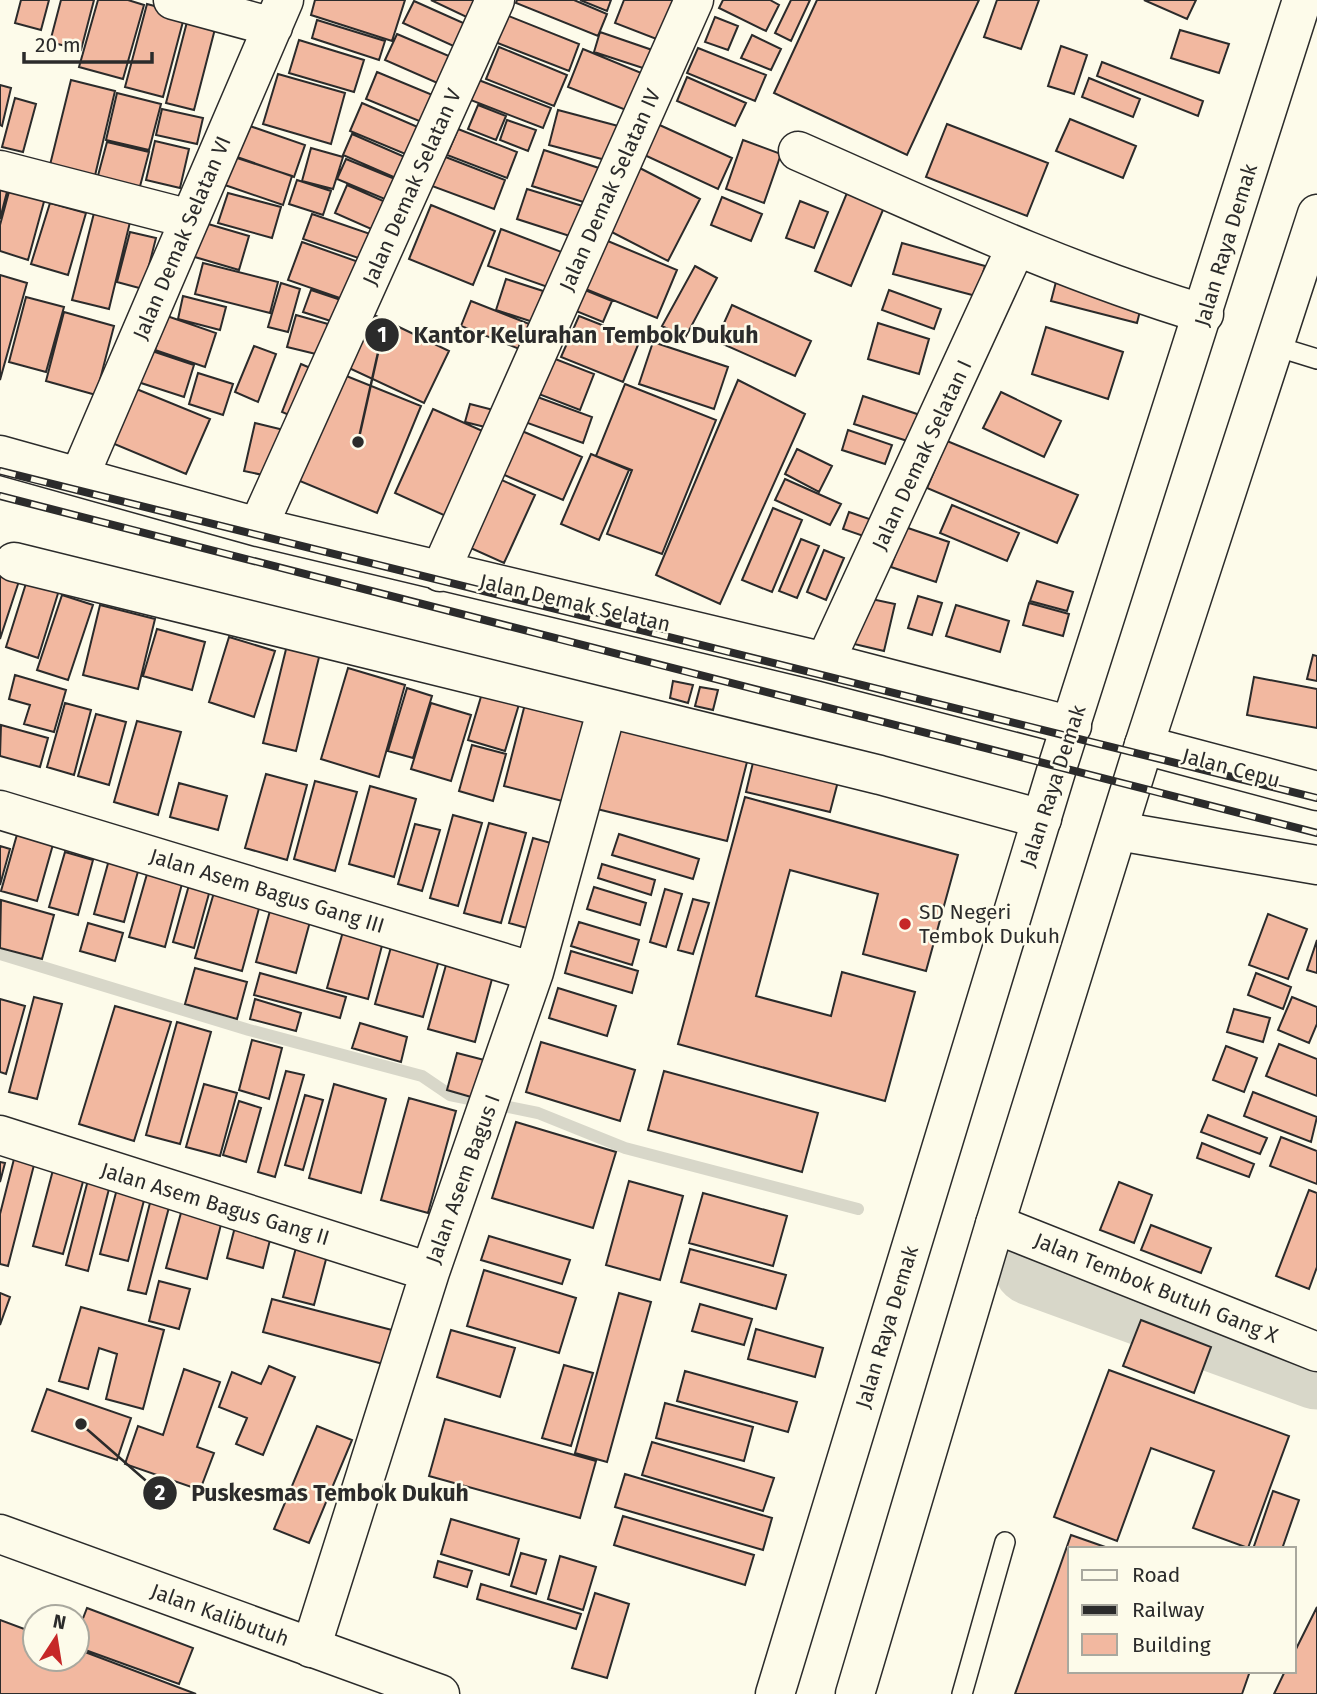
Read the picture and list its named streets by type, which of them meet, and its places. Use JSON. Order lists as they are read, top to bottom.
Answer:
{
  "streets": {
    "main road": [
      "Jalan Demak Selatan V",
      "Jalan Demak Selatan IV",
      "Jalan Demak Selatan VI",
      "Jalan Raya Demak",
      "Jalan Demak Selatan I",
      "Jalan Demak Selatan",
      "Jalan Cepu",
      "Jalan Asem Bagus Gang III",
      "Jalan Asem Bagus I",
      "Jalan Asem Bagus Gang II",
      "Jalan Tembok Butuh Gang X",
      "Jalan Kalibutuh"
    ]
  },
  "crossings": [
    ["Jalan Demak Selatan V", "Jalan Demak Selatan"],
    ["Jalan Demak Selatan IV", "Jalan Demak Selatan"],
    ["Jalan Demak Selatan VI", "Jalan Demak Selatan"],
    ["Jalan Raya Demak", "Jalan Demak Selatan"],
    ["Jalan Demak Selatan I", "Jalan Demak Selatan"],
    ["Jalan Asem Bagus Gang III", "Jalan Asem Bagus I"],
    ["Jalan Asem Bagus I", "Jalan Asem Bagus Gang II"],
    ["Jalan Asem Bagus I", "Jalan Kalibutuh"]
  ],
  "places": ["Kantor Kelurahan Tembok Dukuh", "SD Negeri Tembok Dukuh", "Puskesmas Tembok Dukuh"],
  "legend": ["Road", "Railway", "Building"],
  "scale_bar": "20 m",
  "north": "top"
}
